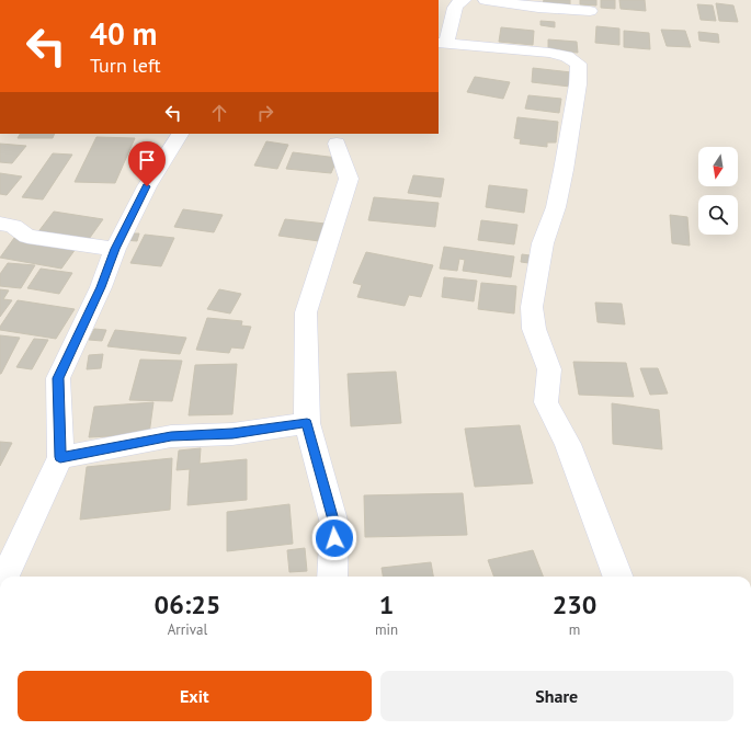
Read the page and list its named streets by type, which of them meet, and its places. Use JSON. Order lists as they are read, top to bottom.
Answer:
{
  "north": "bottom",
  "page": {
    "turn": ["40 m", "Turn left"],
    "eta": [
      "06:25",
      "Arrival",
      "1",
      "min",
      "230",
      "m"
    ],
    "buttons": ["Exit", "Share"]
  }
}
